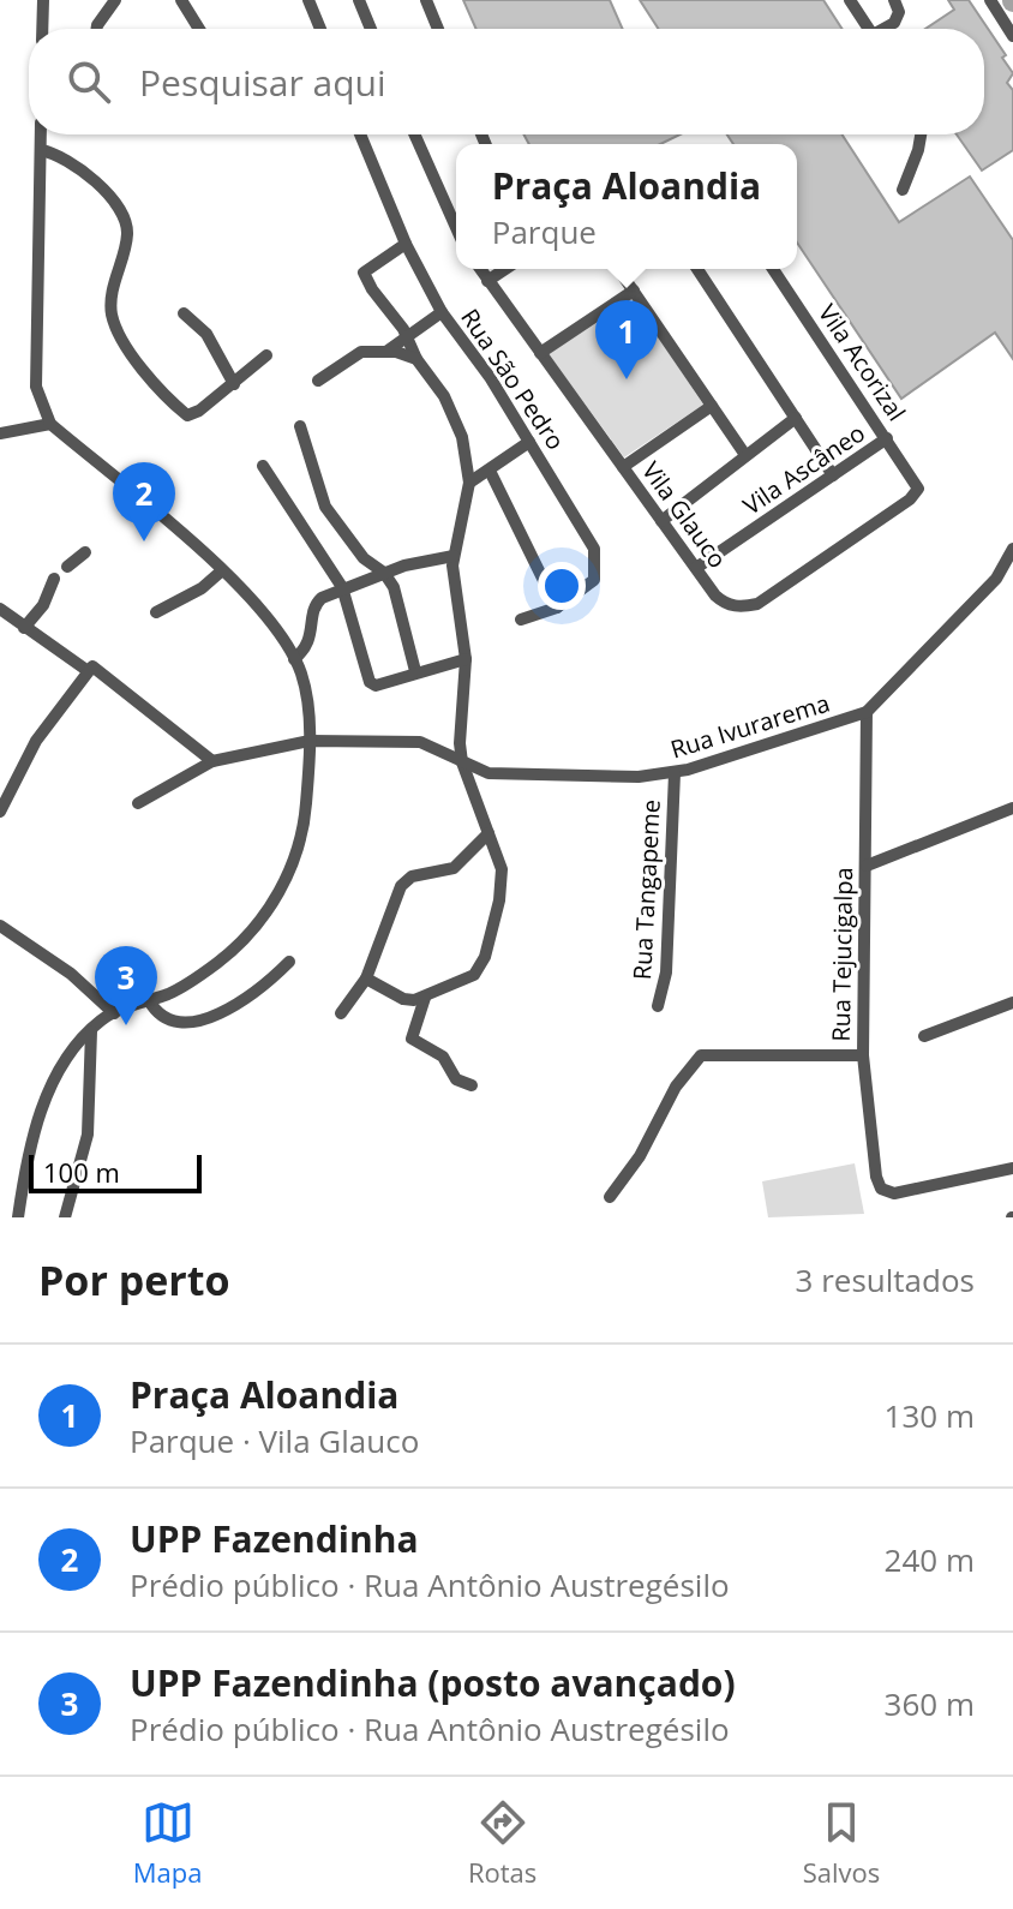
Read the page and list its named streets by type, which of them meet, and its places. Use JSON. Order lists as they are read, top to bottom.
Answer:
{
  "streets": {
    "street": [
      "Vila Acorizal",
      "Rua São Pedro",
      "Vila Ascâneo",
      "Vila Glauco",
      "Rua Ivurarema",
      "Rua Tangapeme",
      "Rua Tejucigalpa"
    ]
  },
  "crossings": [
    ["Vila Acorizal", "Vila Ascâneo"],
    ["Vila Acorizal", "Vila Glauco"],
    ["Vila Ascâneo", "Vila Glauco"],
    ["Rua Ivurarema", "Rua Tangapeme"],
    ["Rua Ivurarema", "Rua Tejucigalpa"]
  ],
  "scale_bar": "100 m",
  "page": {
    "search": "Pesquisar aqui",
    "popup": ["Praça Aloandia", "Parque"],
    "pins": ["1", "2", "3"],
    "scale": "100 m",
    "heading": ["Por perto", "3 resultados"],
    "list": [
      {
        "mark": "1",
        "name": "Praça Aloandia",
        "note": "Parque · Vila Glauco",
        "value": "130 m"
      },
      {
        "mark": "2",
        "name": "UPP Fazendinha",
        "note": "Prédio público · Rua Antônio Austregésilo",
        "value": "240 m"
      },
      {
        "mark": "3",
        "name": "UPP Fazendinha (posto avançado)",
        "note": "Prédio público · Rua Antônio Austregésilo",
        "value": "360 m"
      }
    ],
    "nav": ["Mapa", "Rotas", "Salvos"]
  }
}
